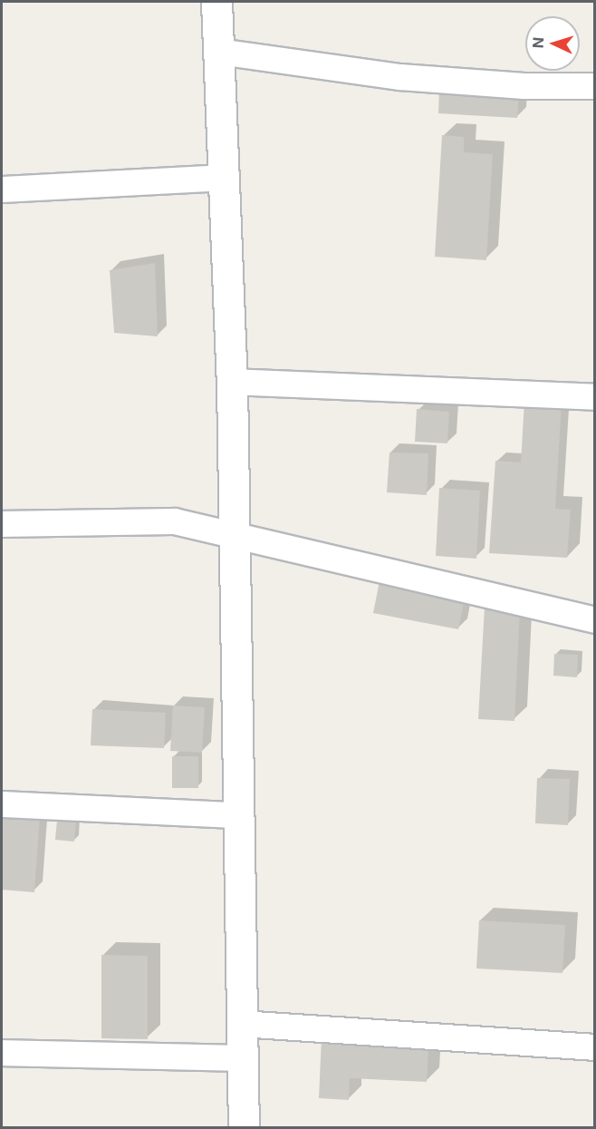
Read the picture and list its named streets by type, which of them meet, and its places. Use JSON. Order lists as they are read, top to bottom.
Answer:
{
  "north": "left"
}
